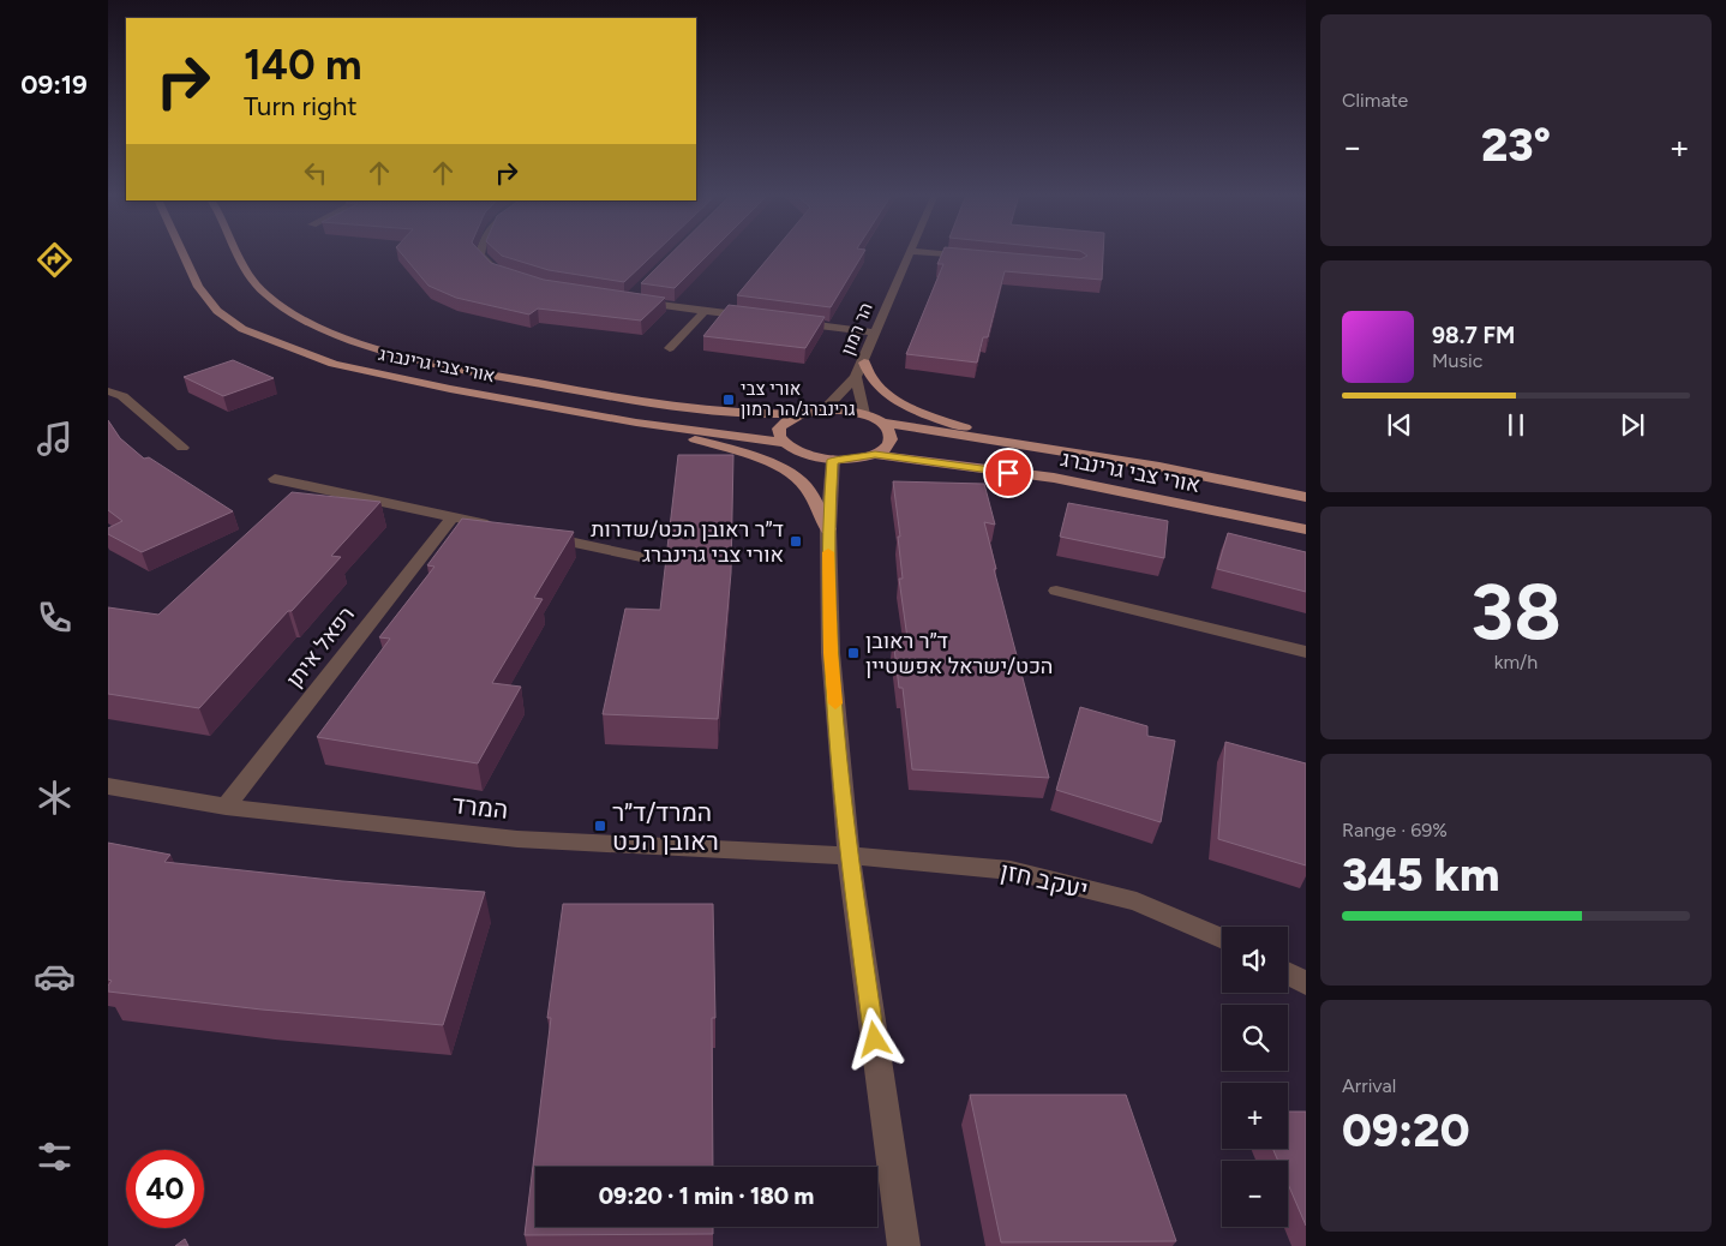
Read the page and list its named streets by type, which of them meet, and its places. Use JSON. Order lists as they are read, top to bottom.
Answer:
{
  "streets": {
    "main road": ["אורי צבי גרינברג"],
    "street": [
      "הר רמון",
      "רפאל איתן",
      "המרד",
      "יעקב חזן"
    ]
  },
  "crossings": [
    ["הר רמון", "אורי צבי גרינברג"],
    ["רפאל איתן", "המרד"],
    ["המרד", "יעקב חזן"]
  ],
  "places": {
    "transit": [
      "אורי צבי גרינברג/הר רמון",
      "ד״ר ראובן הכט/שדרות אורי צבי גרינברג",
      "ד״ר ראובן הכט/ישראל אפשטיין",
      "המרד/ד״ר ראובן הכט"
    ]
  },
  "page": {
    "tabs": "09:19",
    "tile": [
      "Climate",
      ["38", "km/h"],
      ["Range · 69%", "345 km"],
      ["Arrival", "09:20"]
    ],
    "turn": ["140 m", "Turn right"],
    "heat": ["−", "23°", "+"],
    "song": ["98.7 FM", "Music"],
    "map_buttons": ["+", "−"],
    "limit": "40",
    "trip": "09:20 · 1 min · 180 m"
  }
}
